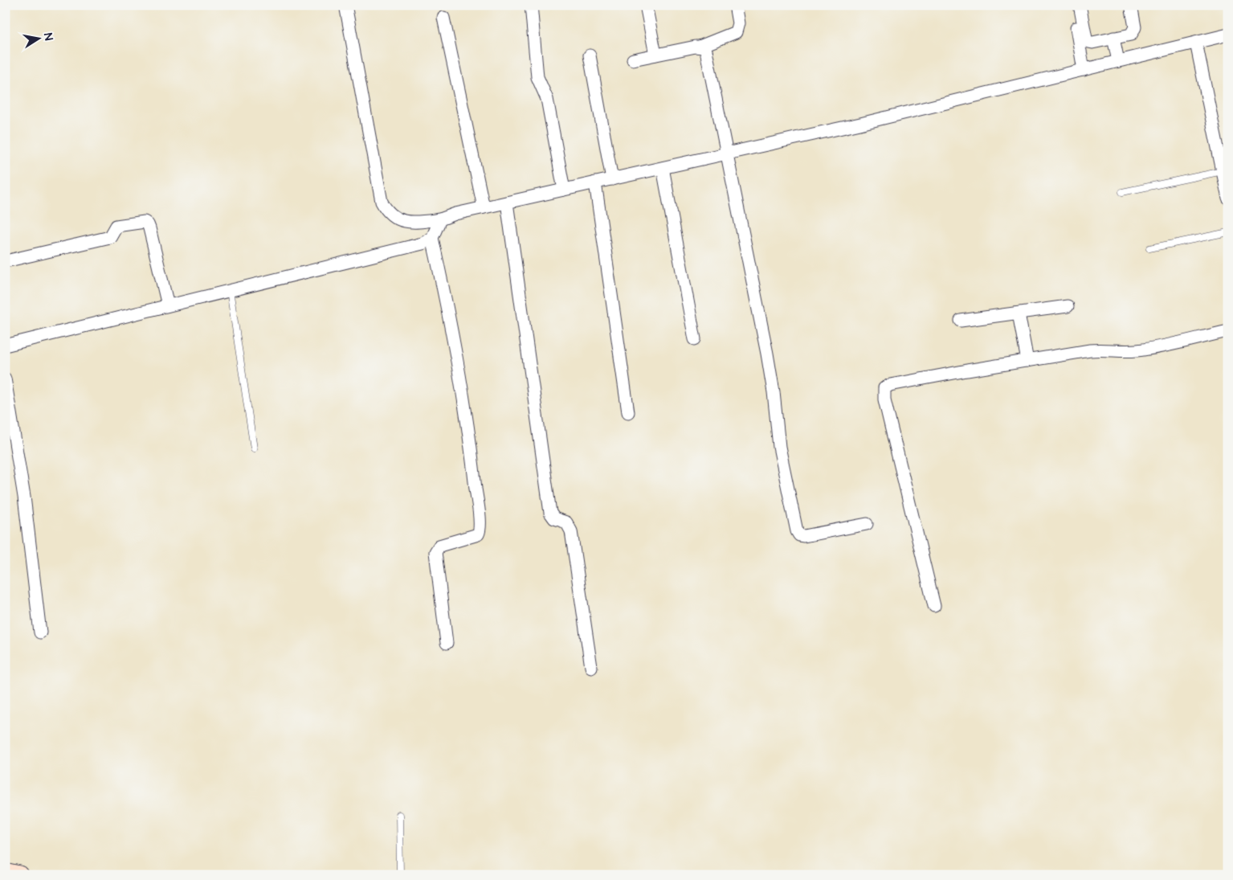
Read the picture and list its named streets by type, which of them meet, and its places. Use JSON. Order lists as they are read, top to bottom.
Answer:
{
  "north": "right"
}
